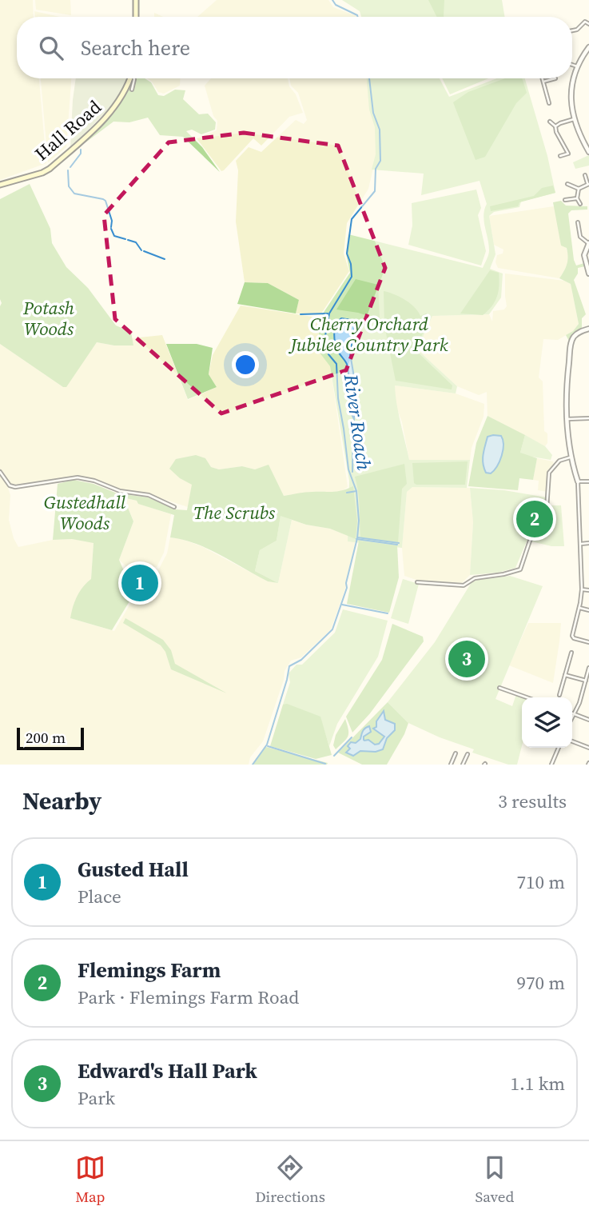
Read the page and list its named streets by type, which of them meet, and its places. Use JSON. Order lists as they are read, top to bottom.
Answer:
{
  "streets": {
    "main road": ["Hall Road"]
  },
  "water": ["River Roach"],
  "parks": [
    "Potash Woods",
    "Cherry Orchard Jubilee Country Park",
    "Gustedhall Woods",
    "The Scrubs"
  ],
  "scale_bar": "200 m",
  "page": {
    "search": "Search here",
    "pins": ["2", "1", "3"],
    "scale": "200 m",
    "heading": ["Nearby", "3 results"],
    "list": [
      {
        "mark": "1",
        "name": "Gusted Hall",
        "note": "Place",
        "value": "710 m"
      },
      {
        "mark": "2",
        "name": "Flemings Farm",
        "note": "Park · Flemings Farm Road",
        "value": "970 m"
      },
      {
        "mark": "3",
        "name": "Edward's Hall Park",
        "note": "Park",
        "value": "1.1 km"
      }
    ],
    "nav": ["Map", "Directions", "Saved"]
  }
}
